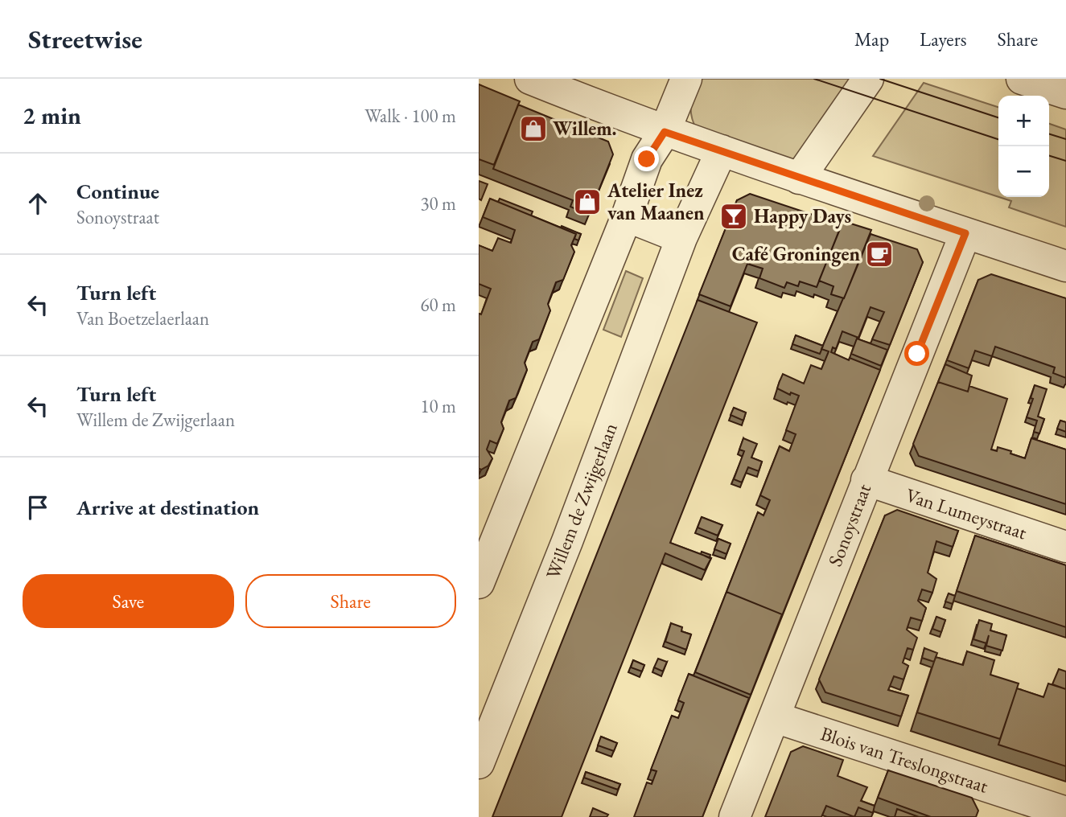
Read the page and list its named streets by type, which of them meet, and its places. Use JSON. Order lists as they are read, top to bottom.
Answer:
{
  "streets": {
    "street": [
      "Willem de Zwijgerlaan",
      "Van Lumeystraat",
      "Sonoystraat",
      "Blois van Treslongstraat"
    ]
  },
  "crossings": [
    ["Van Lumeystraat", "Sonoystraat"],
    ["Sonoystraat", "Blois van Treslongstraat"]
  ],
  "places": {
    "shop": ["Willem.", "Atelier Inez van Maanen"],
    "bar": ["Happy Days"],
    "cafe": ["Café Groningen"]
  },
  "page": {
    "header": "Streetwise",
    "nav": ["Map", "Layers", "Share"],
    "heading": ["2 min", "Walk · 100 m"],
    "map_buttons": ["+", "−"],
    "list": [
      ["Continue", "Sonoystraat", "30 m"],
      ["Turn left", "Van Boetzelaerlaan", "60 m"],
      ["Turn left", "Willem de Zwijgerlaan", "10 m"],
      "Arrive at destination"
    ],
    "buttons": ["Save", "Share"]
  }
}
